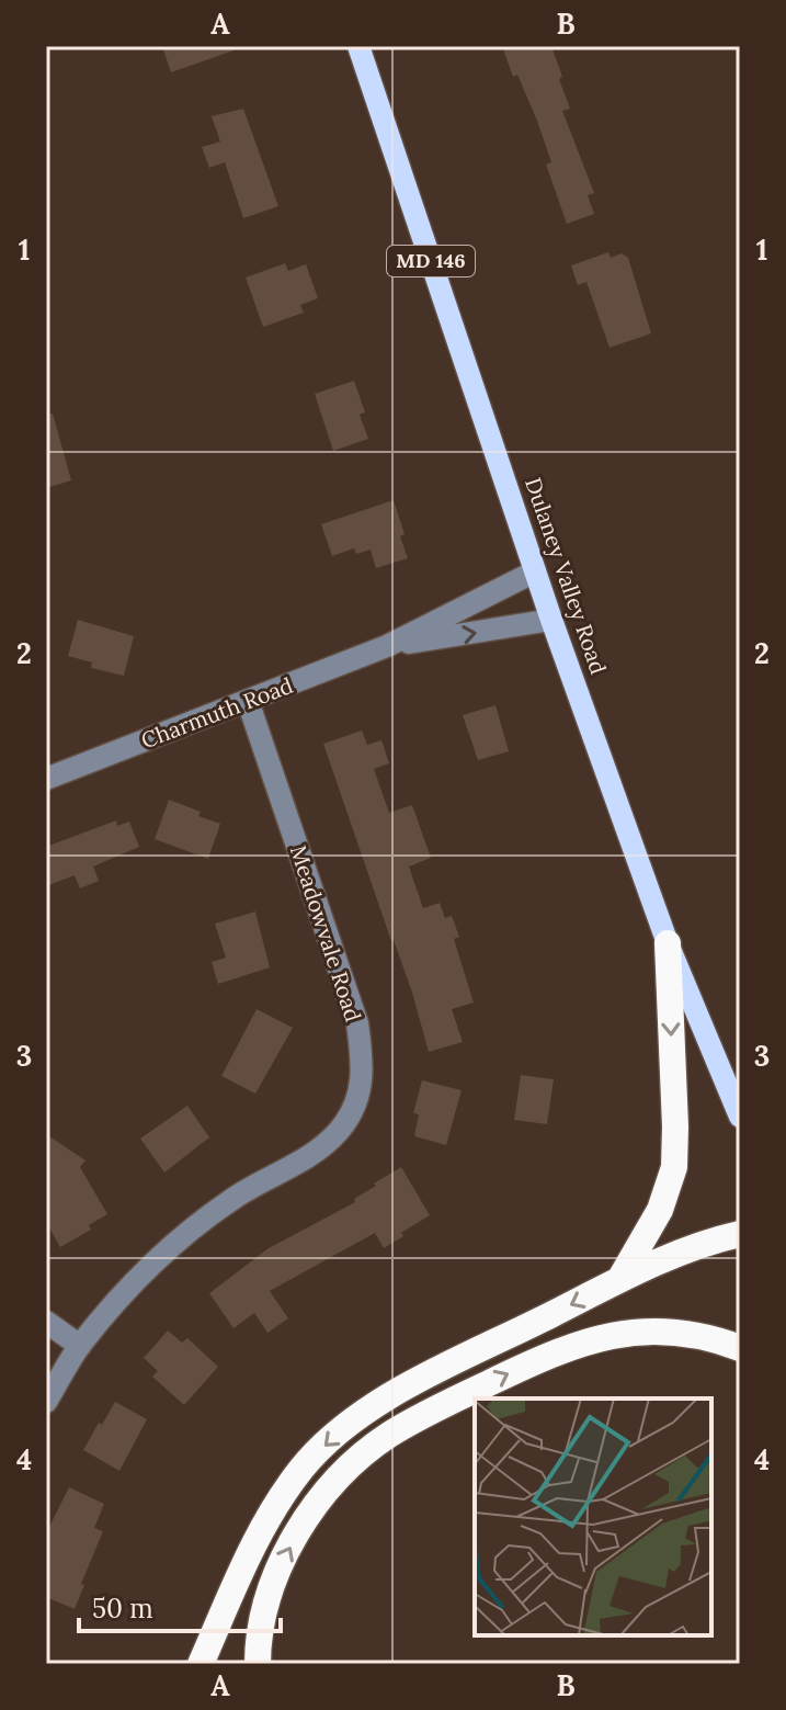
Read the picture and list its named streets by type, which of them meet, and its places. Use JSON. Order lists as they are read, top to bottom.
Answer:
{
  "streets": {
    "main road": ["MD 146", "Dulaney Valley Road"],
    "street": ["Charmuth Road", "Meadowvale Road"]
  },
  "crossings": [
    ["Dulaney Valley Road", "Charmuth Road"],
    ["Charmuth Road", "Meadowvale Road"]
  ],
  "scale_bar": "50 m",
  "grid": {
    "columns": ["A", "B"],
    "rows": [
      "1",
      "2",
      "3",
      "4"
    ]
  }
}
